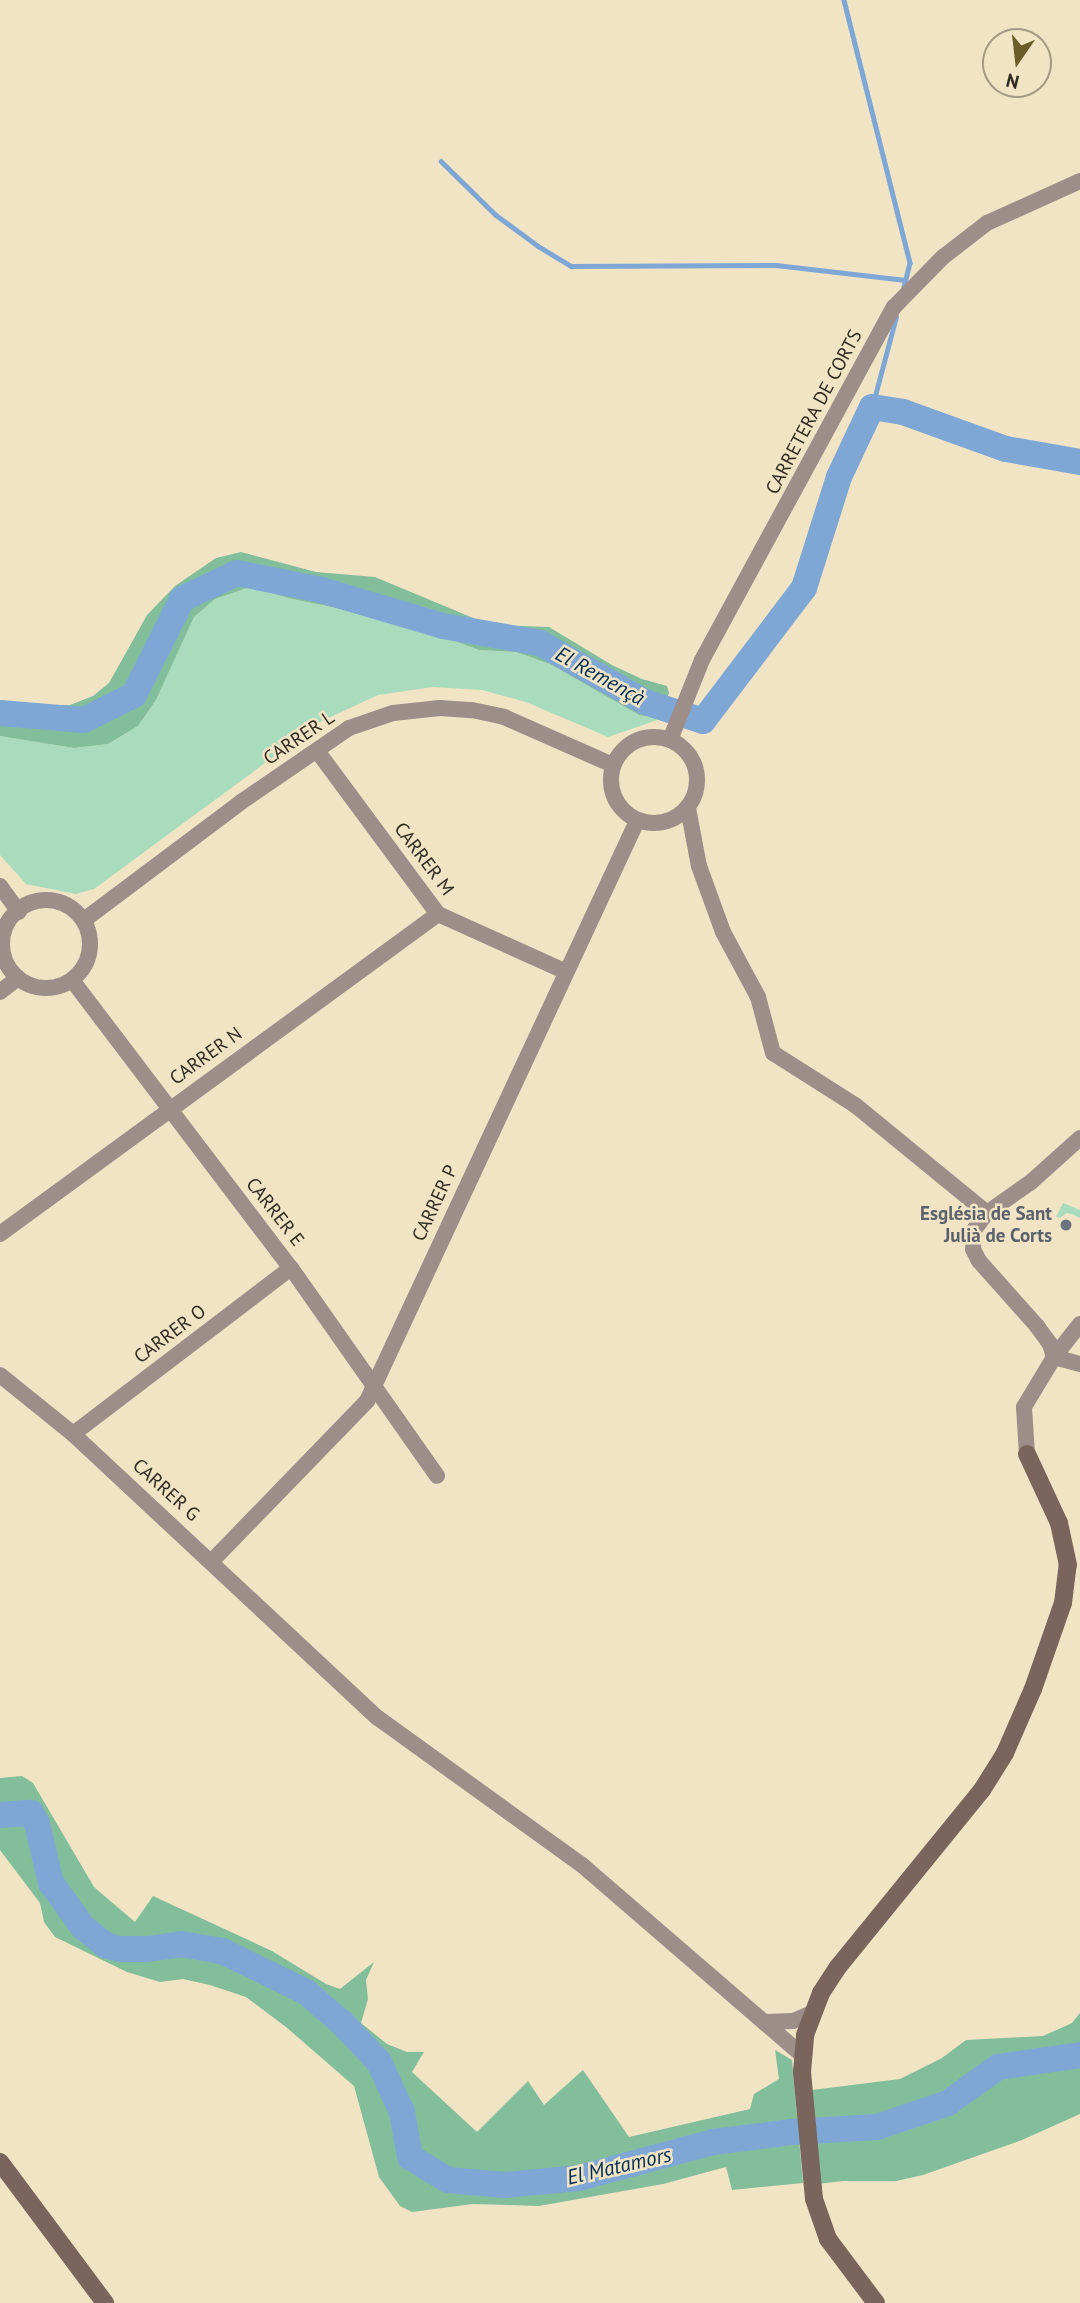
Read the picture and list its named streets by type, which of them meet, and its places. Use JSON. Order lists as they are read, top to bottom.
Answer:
{
  "streets": {
    "street": [
      "CARRETERA DE CORTS",
      "CARRER L",
      "CARRER M",
      "CARRER N",
      "CARRER P",
      "CARRER E",
      "CARRER O",
      "CARRER G"
    ]
  },
  "crossings": [
    ["CARRETERA DE CORTS", "CARRER L"],
    ["CARRETERA DE CORTS", "CARRER P"],
    ["CARRER L", "CARRER M"],
    ["CARRER L", "CARRER P"],
    ["CARRER L", "CARRER E"],
    ["CARRER M", "CARRER N"],
    ["CARRER M", "CARRER P"],
    ["CARRER N", "CARRER E"],
    ["CARRER P", "CARRER E"],
    ["CARRER P", "CARRER G"],
    ["CARRER E", "CARRER O"],
    ["CARRER O", "CARRER G"]
  ],
  "water": ["El Remençà", "El Matamors"],
  "places": ["Església de Sant Julià de Corts"],
  "north": "bottom"
}
